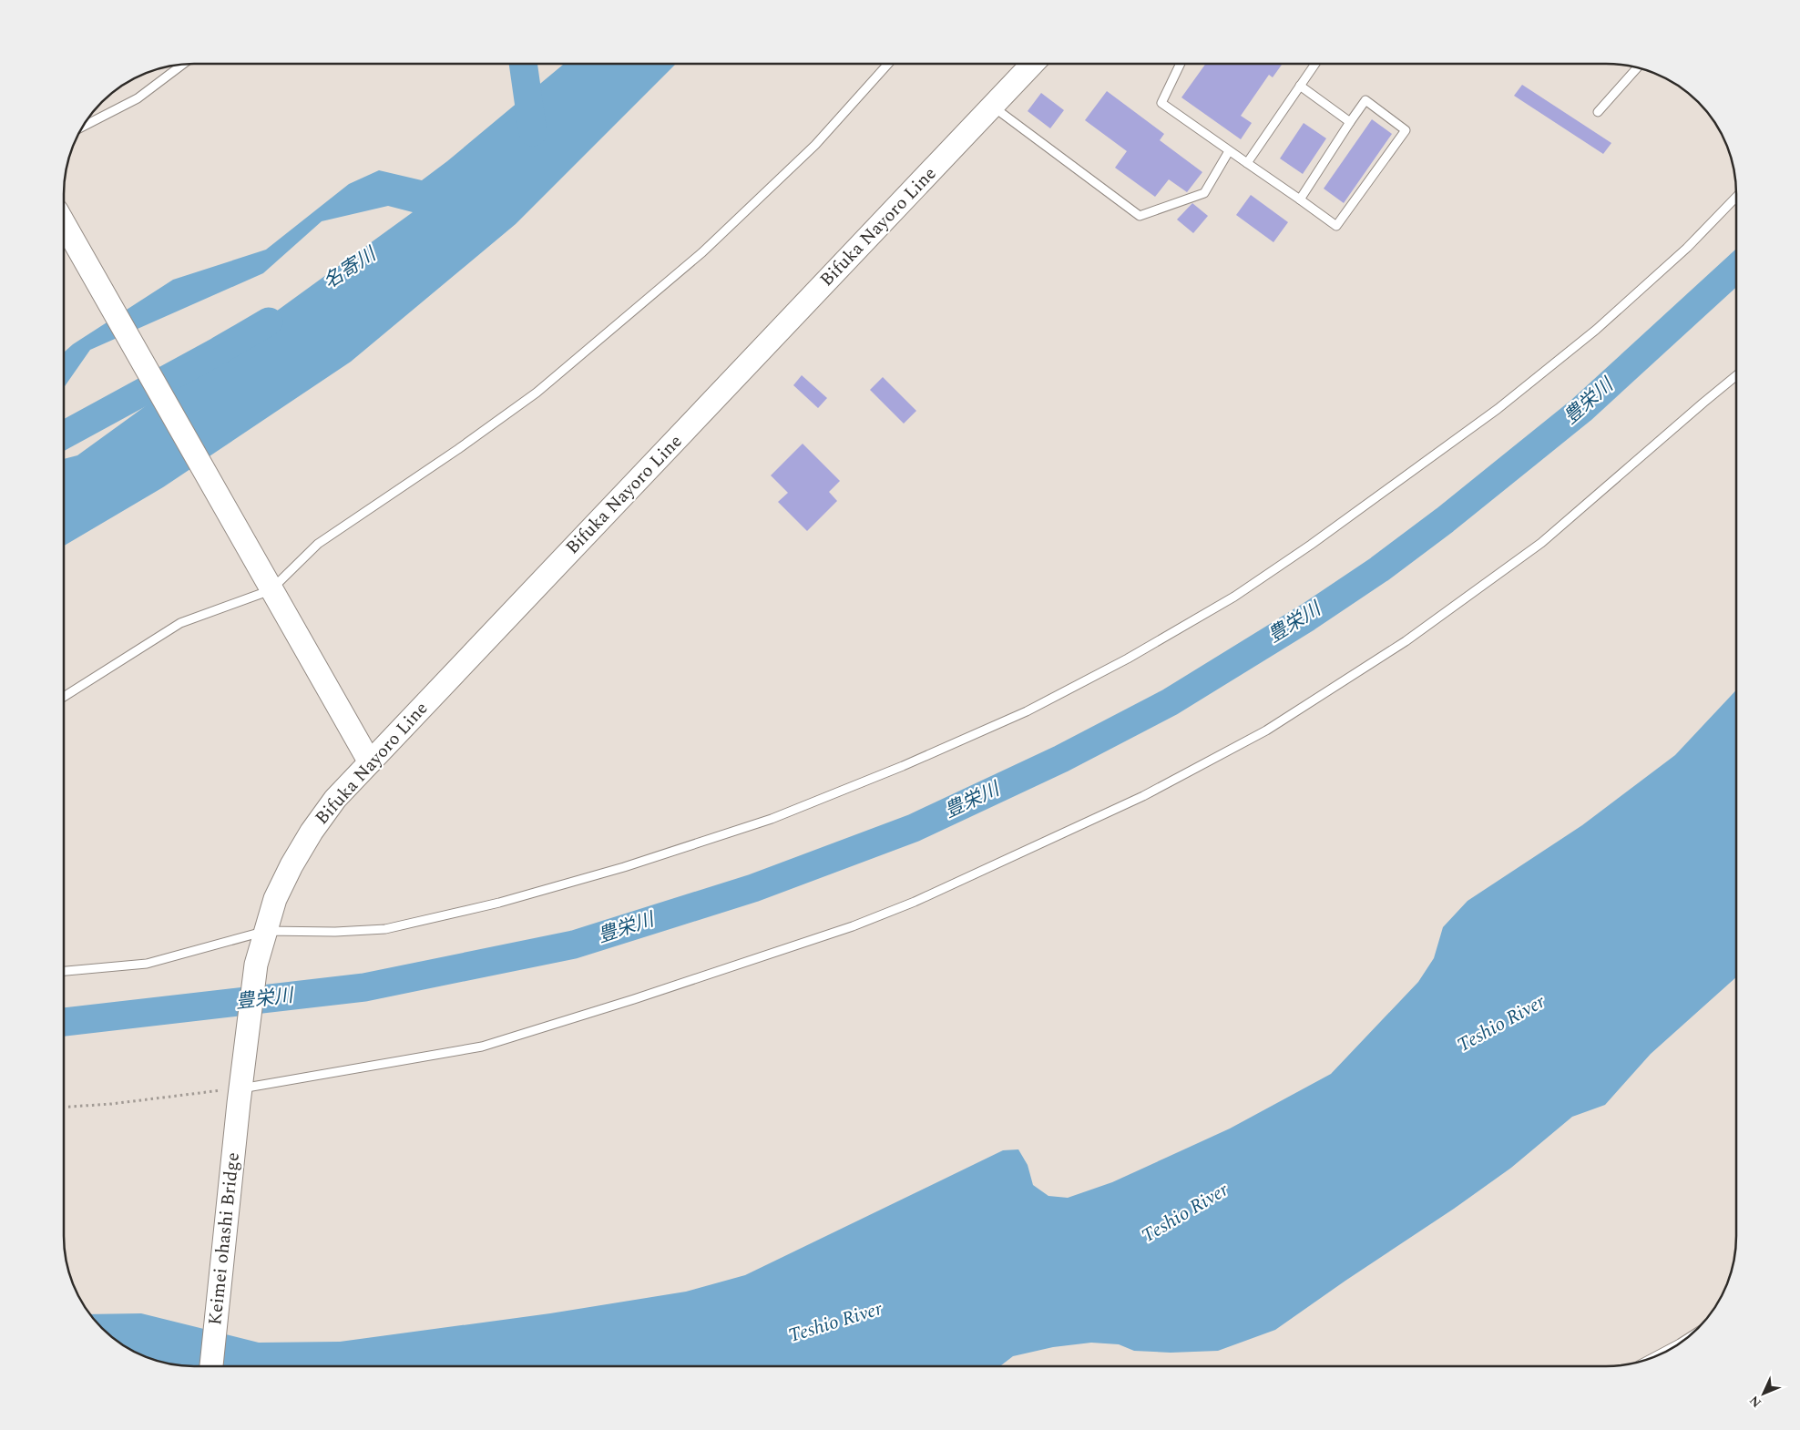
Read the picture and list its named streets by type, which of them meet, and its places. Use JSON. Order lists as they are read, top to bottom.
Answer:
{
  "streets": {
    "main road": ["Bifuka Nayoro Line", "Keimei ohashi Bridge"]
  },
  "crossings": [
    ["Bifuka Nayoro Line", "Keimei ohashi Bridge"]
  ],
  "water": ["名寄川", "豊栄川", "Teshio River"],
  "north": "bottom left"
}
